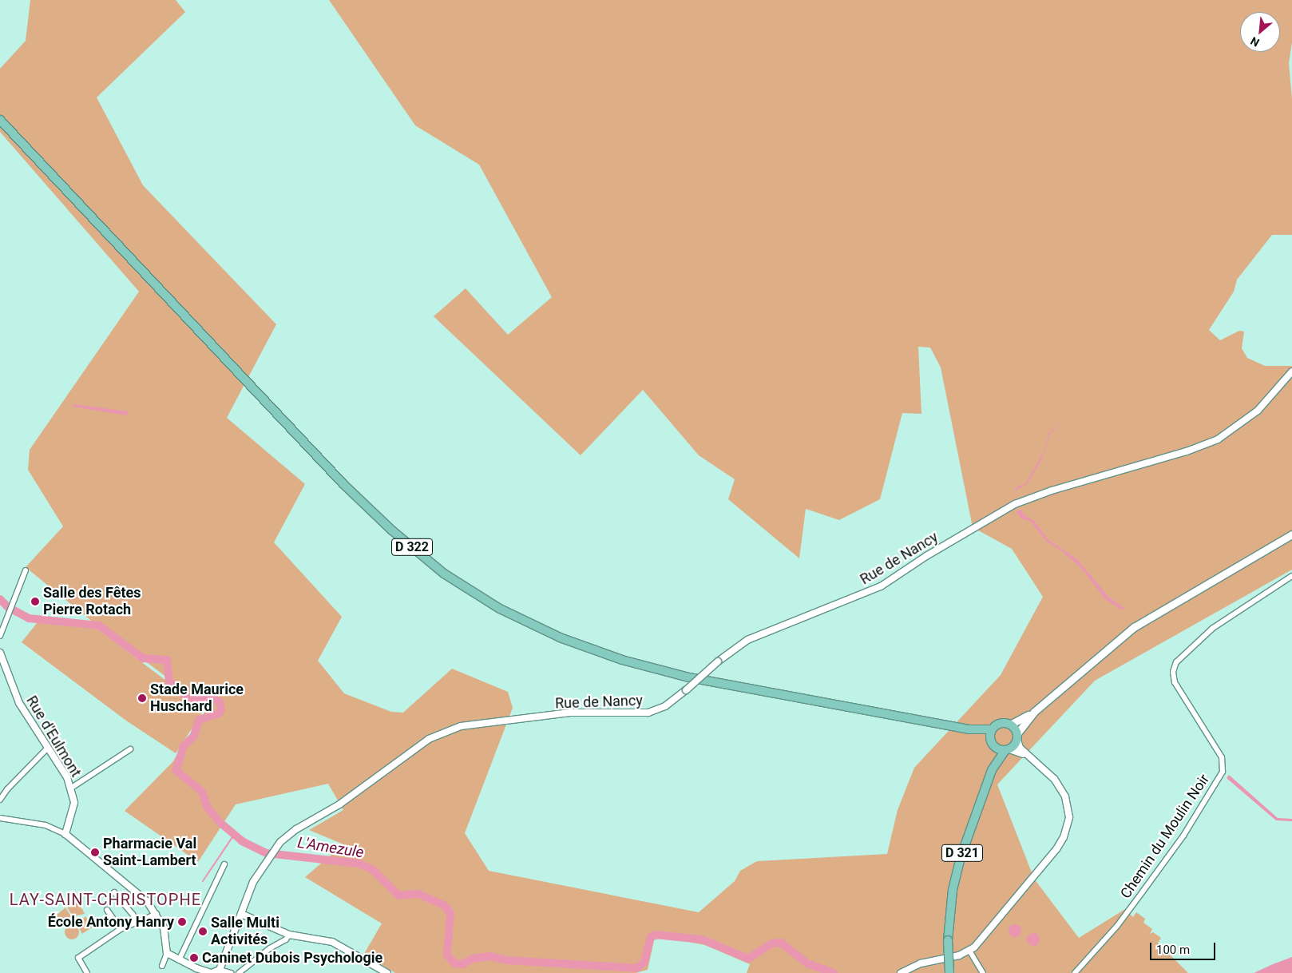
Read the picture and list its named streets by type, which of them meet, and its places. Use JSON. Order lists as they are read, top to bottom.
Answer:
{
  "streets": {
    "main road": ["D 322", "D 321"],
    "street": ["Rue de Nancy", "Rue d'Eulmont", "Chemin du Moulin Noir"]
  },
  "crossings": [
    ["D 322", "D 321"]
  ],
  "districts": ["LAY-SAINT-CHRISTOPHE"],
  "water": ["L'Amezule"],
  "places": [
    "Salle des Fêtes Pierre Rotach",
    "Stade Maurice Huschard",
    "Pharmacie Val Saint-Lambert",
    "École Antony Hanry",
    "Salle Multi Activités",
    "Caninet Dubois Psychologie"
  ],
  "scale_bar": "100 m",
  "north": "bottom left"
}
